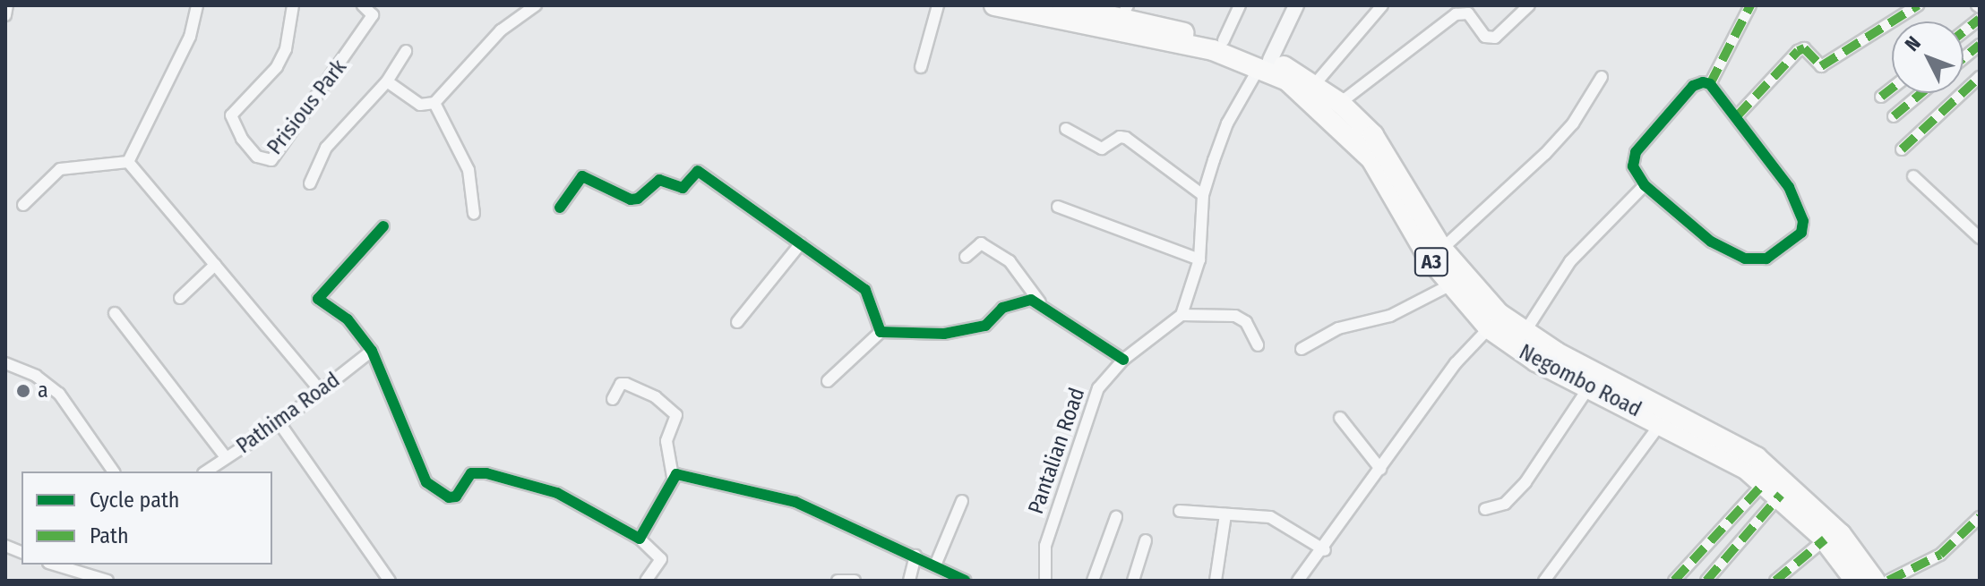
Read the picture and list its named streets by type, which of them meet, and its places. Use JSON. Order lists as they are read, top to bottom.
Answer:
{
  "streets": {
    "highway": ["A3", "Negombo Road"],
    "street": ["Prisious Park", "Pathima Road", "Pantalian Road"]
  },
  "places": ["a"],
  "legend": ["Cycle path", "Path"],
  "north": "top left"
}
